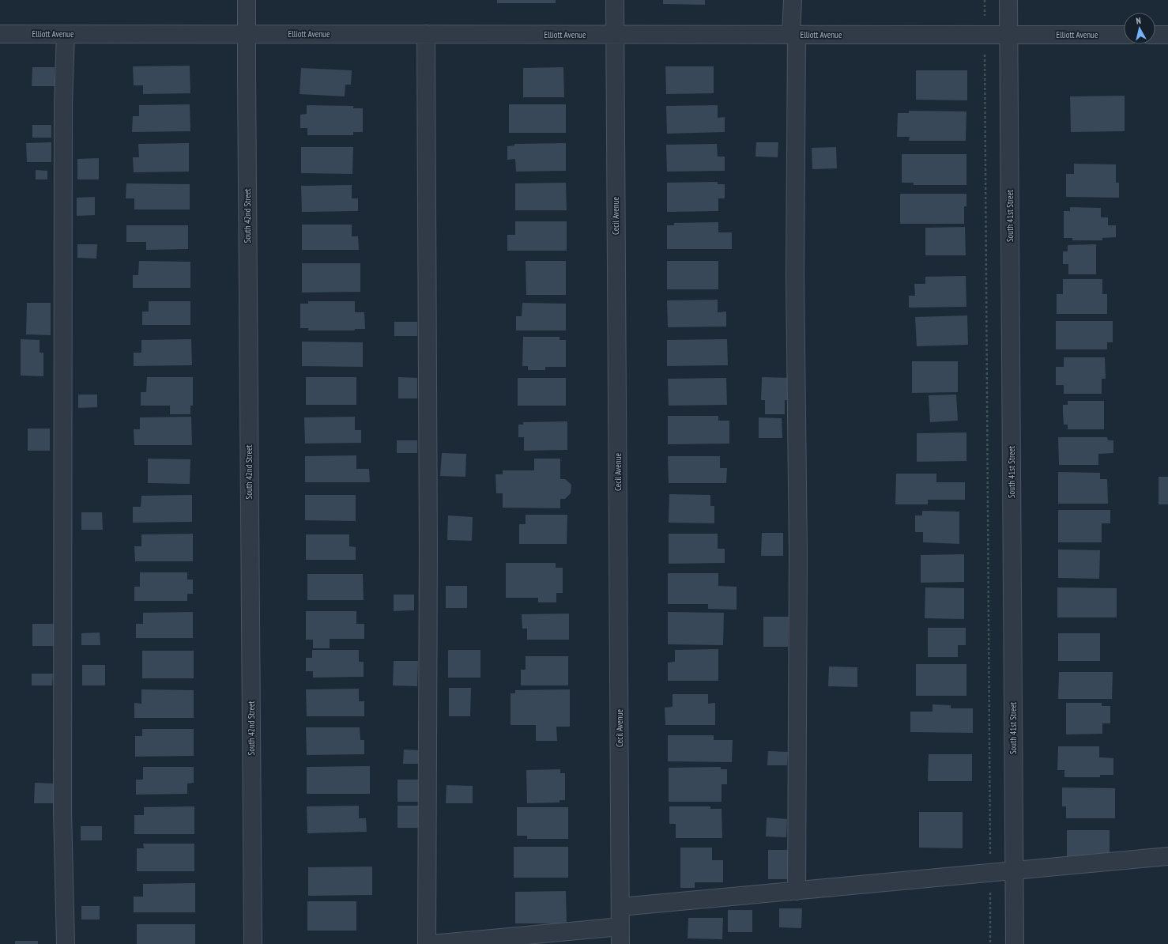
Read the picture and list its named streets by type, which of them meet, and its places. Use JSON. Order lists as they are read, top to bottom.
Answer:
{
  "streets": {
    "street": [
      "Elliott Avenue",
      "South 42nd Street",
      "Cecil Avenue",
      "South 41st Street"
    ]
  },
  "crossings": [
    ["Elliott Avenue", "South 42nd Street"],
    ["Elliott Avenue", "Cecil Avenue"],
    ["Elliott Avenue", "South 41st Street"]
  ],
  "north": "top"
}
